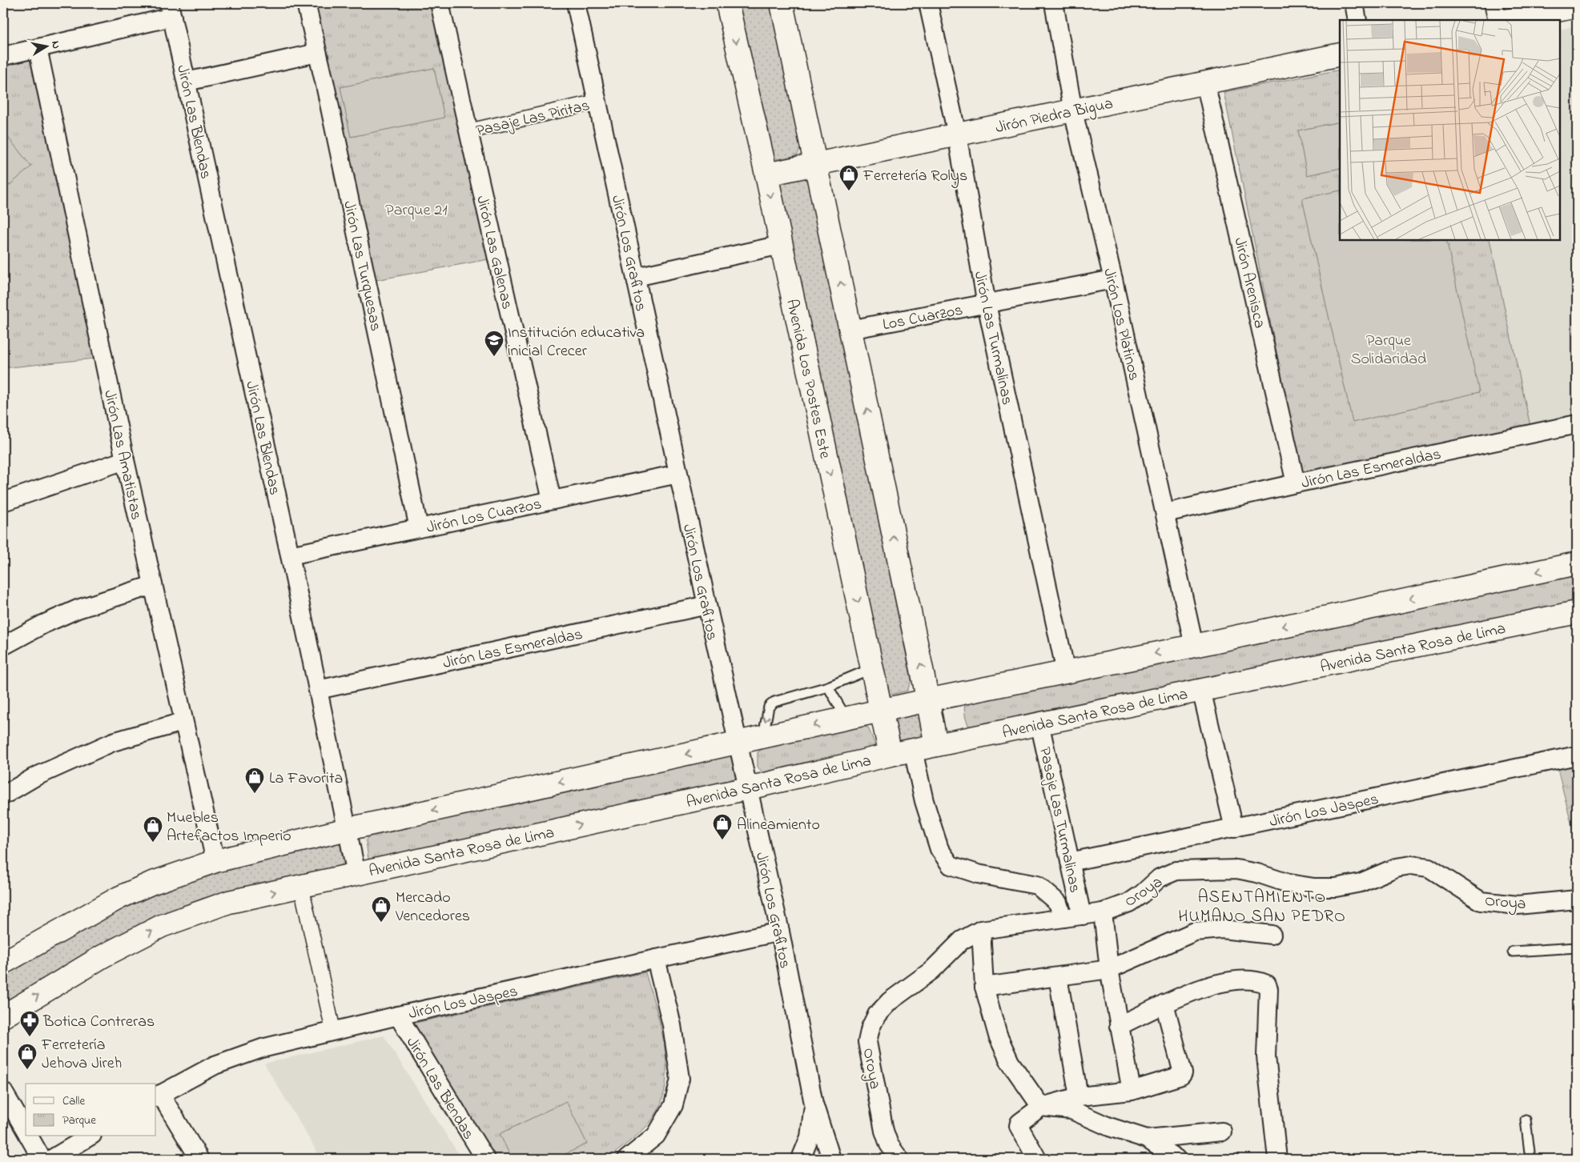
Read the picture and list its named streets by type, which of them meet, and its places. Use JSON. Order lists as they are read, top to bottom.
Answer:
{
  "streets": {
    "main road": ["Jirón Piedra Bigua", "Avenida Los Postes Este", "Avenida Santa Rosa de Lima"],
    "street": [
      "Pasaje Las Piritas",
      "Jirón Las Blendas",
      "Jirón Las Galenas",
      "Jirón Los Grafitos",
      "Jirón Las Turquesas",
      "Jirón Arenisca",
      "Los Cuarzos",
      "Jirón Los Platinos",
      "Jirón Las Turmalinas",
      "Jirón Las Amatistas",
      "Jirón Las Esmeraldas",
      "Jirón Los Cuarzos",
      "Jirón Los Jaspes",
      "Pasaje Las Turmalinas",
      "Oroya"
    ]
  },
  "crossings": [
    ["Jirón Piedra Bigua", "Jirón Arenisca"],
    ["Jirón Piedra Bigua", "Jirón Los Platinos"],
    ["Jirón Piedra Bigua", "Jirón Las Turmalinas"],
    ["Jirón Piedra Bigua", "Avenida Los Postes Este"],
    ["Pasaje Las Piritas", "Jirón Las Galenas"],
    ["Pasaje Las Piritas", "Jirón Los Grafitos"],
    ["Jirón Las Blendas", "Jirón Las Esmeraldas"],
    ["Jirón Las Blendas", "Jirón Los Cuarzos"],
    ["Jirón Las Blendas", "Avenida Santa Rosa de Lima"],
    ["Jirón Las Blendas", "Jirón Los Jaspes"],
    ["Jirón Las Galenas", "Jirón Los Cuarzos"],
    ["Jirón Los Grafitos", "Jirón Las Esmeraldas"],
    ["Jirón Los Grafitos", "Jirón Los Cuarzos"],
    ["Jirón Los Grafitos", "Avenida Santa Rosa de Lima"],
    ["Jirón Los Grafitos", "Jirón Los Jaspes"],
    ["Jirón Las Turquesas", "Jirón Los Cuarzos"],
    ["Jirón Arenisca", "Jirón Las Esmeraldas"],
    ["Los Cuarzos", "Jirón Los Platinos"],
    ["Los Cuarzos", "Jirón Las Turmalinas"],
    ["Jirón Los Platinos", "Jirón Las Esmeraldas"],
    ["Avenida Los Postes Este", "Avenida Santa Rosa de Lima"],
    ["Avenida Santa Rosa de Lima", "Pasaje Las Turmalinas"],
    ["Jirón Los Jaspes", "Pasaje Las Turmalinas"],
    ["Pasaje Las Turmalinas", "Oroya"]
  ],
  "districts": ["ASENTAMIENTO HUMANO SAN PEDRO"],
  "parks": ["Parque 21", "Parque Solidaridad"],
  "places": {
    "shop": [
      "Ferretería Rolys",
      "La Favorita",
      "Alineamiento",
      "Muebles Artefactos Imperio",
      "Mercado Vencedores",
      "Ferretería Jehova Jireh"
    ],
    "school or university": ["Institución educativa inicial Crecer"],
    "pharmacy": ["Botica Contreras"]
  },
  "legend": ["Calle", "Parque"],
  "north": "right"
}
